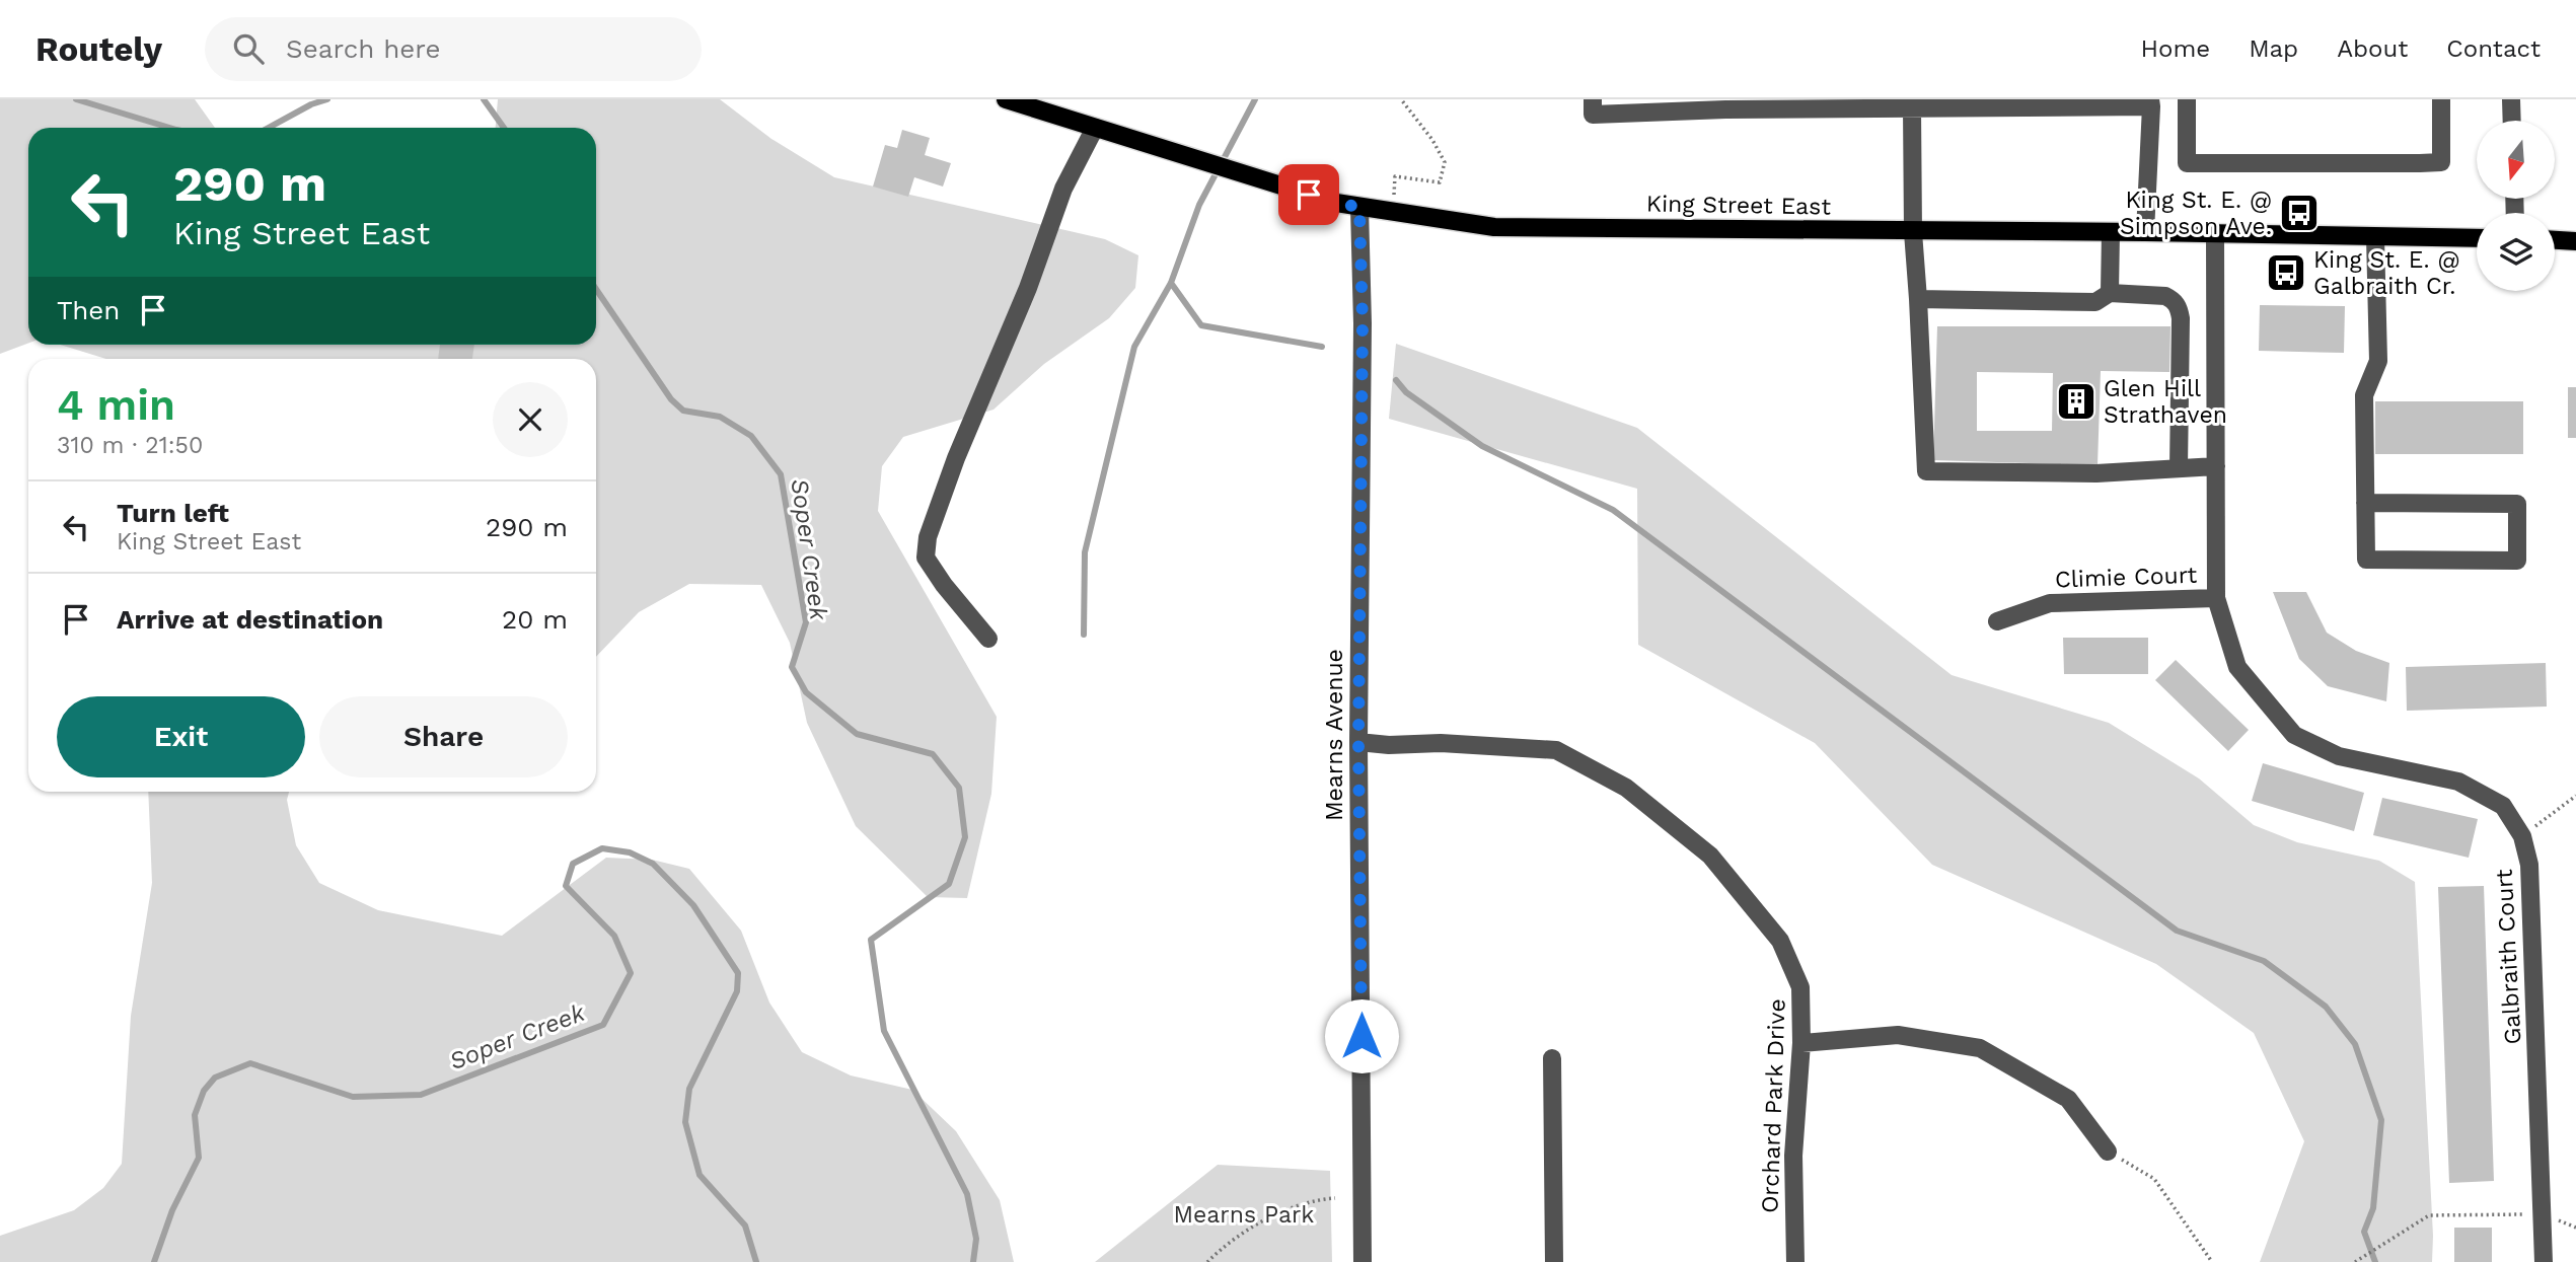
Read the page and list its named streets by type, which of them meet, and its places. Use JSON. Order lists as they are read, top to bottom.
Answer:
{
  "streets": {
    "main road": ["King Street East"],
    "street": [
      "Climie Court",
      "Mearns Avenue",
      "Galbraith Court",
      "Orchard Park Drive"
    ]
  },
  "crossings": [
    ["King Street East", "Mearns Avenue"],
    ["King Street East", "Galbraith Court"],
    ["Climie Court", "Galbraith Court"],
    ["Mearns Avenue", "Orchard Park Drive"]
  ],
  "water": ["Soper Creek"],
  "parks": ["Mearns Park"],
  "places": {
    "bus stop": ["King St. E. @ Simpson Ave.", "King St. E. @ Galbraith Cr."],
    "building": ["Glen Hill Strathaven"]
  },
  "north": "bottom",
  "page": {
    "header": "Routely",
    "search": "Search here",
    "nav": [
      "Home",
      "Map",
      "About",
      "Contact"
    ],
    "turn": ["290 m", "King Street East"],
    "then": "Then",
    "heading": ["4 min", "310 m · 21:50"],
    "list": [
      {
        "name": "Turn left",
        "note": "King Street East",
        "value": "290 m"
      },
      {
        "name": "Arrive at destination",
        "value": "20 m"
      }
    ],
    "buttons": ["Exit", "Share"]
  }
}
